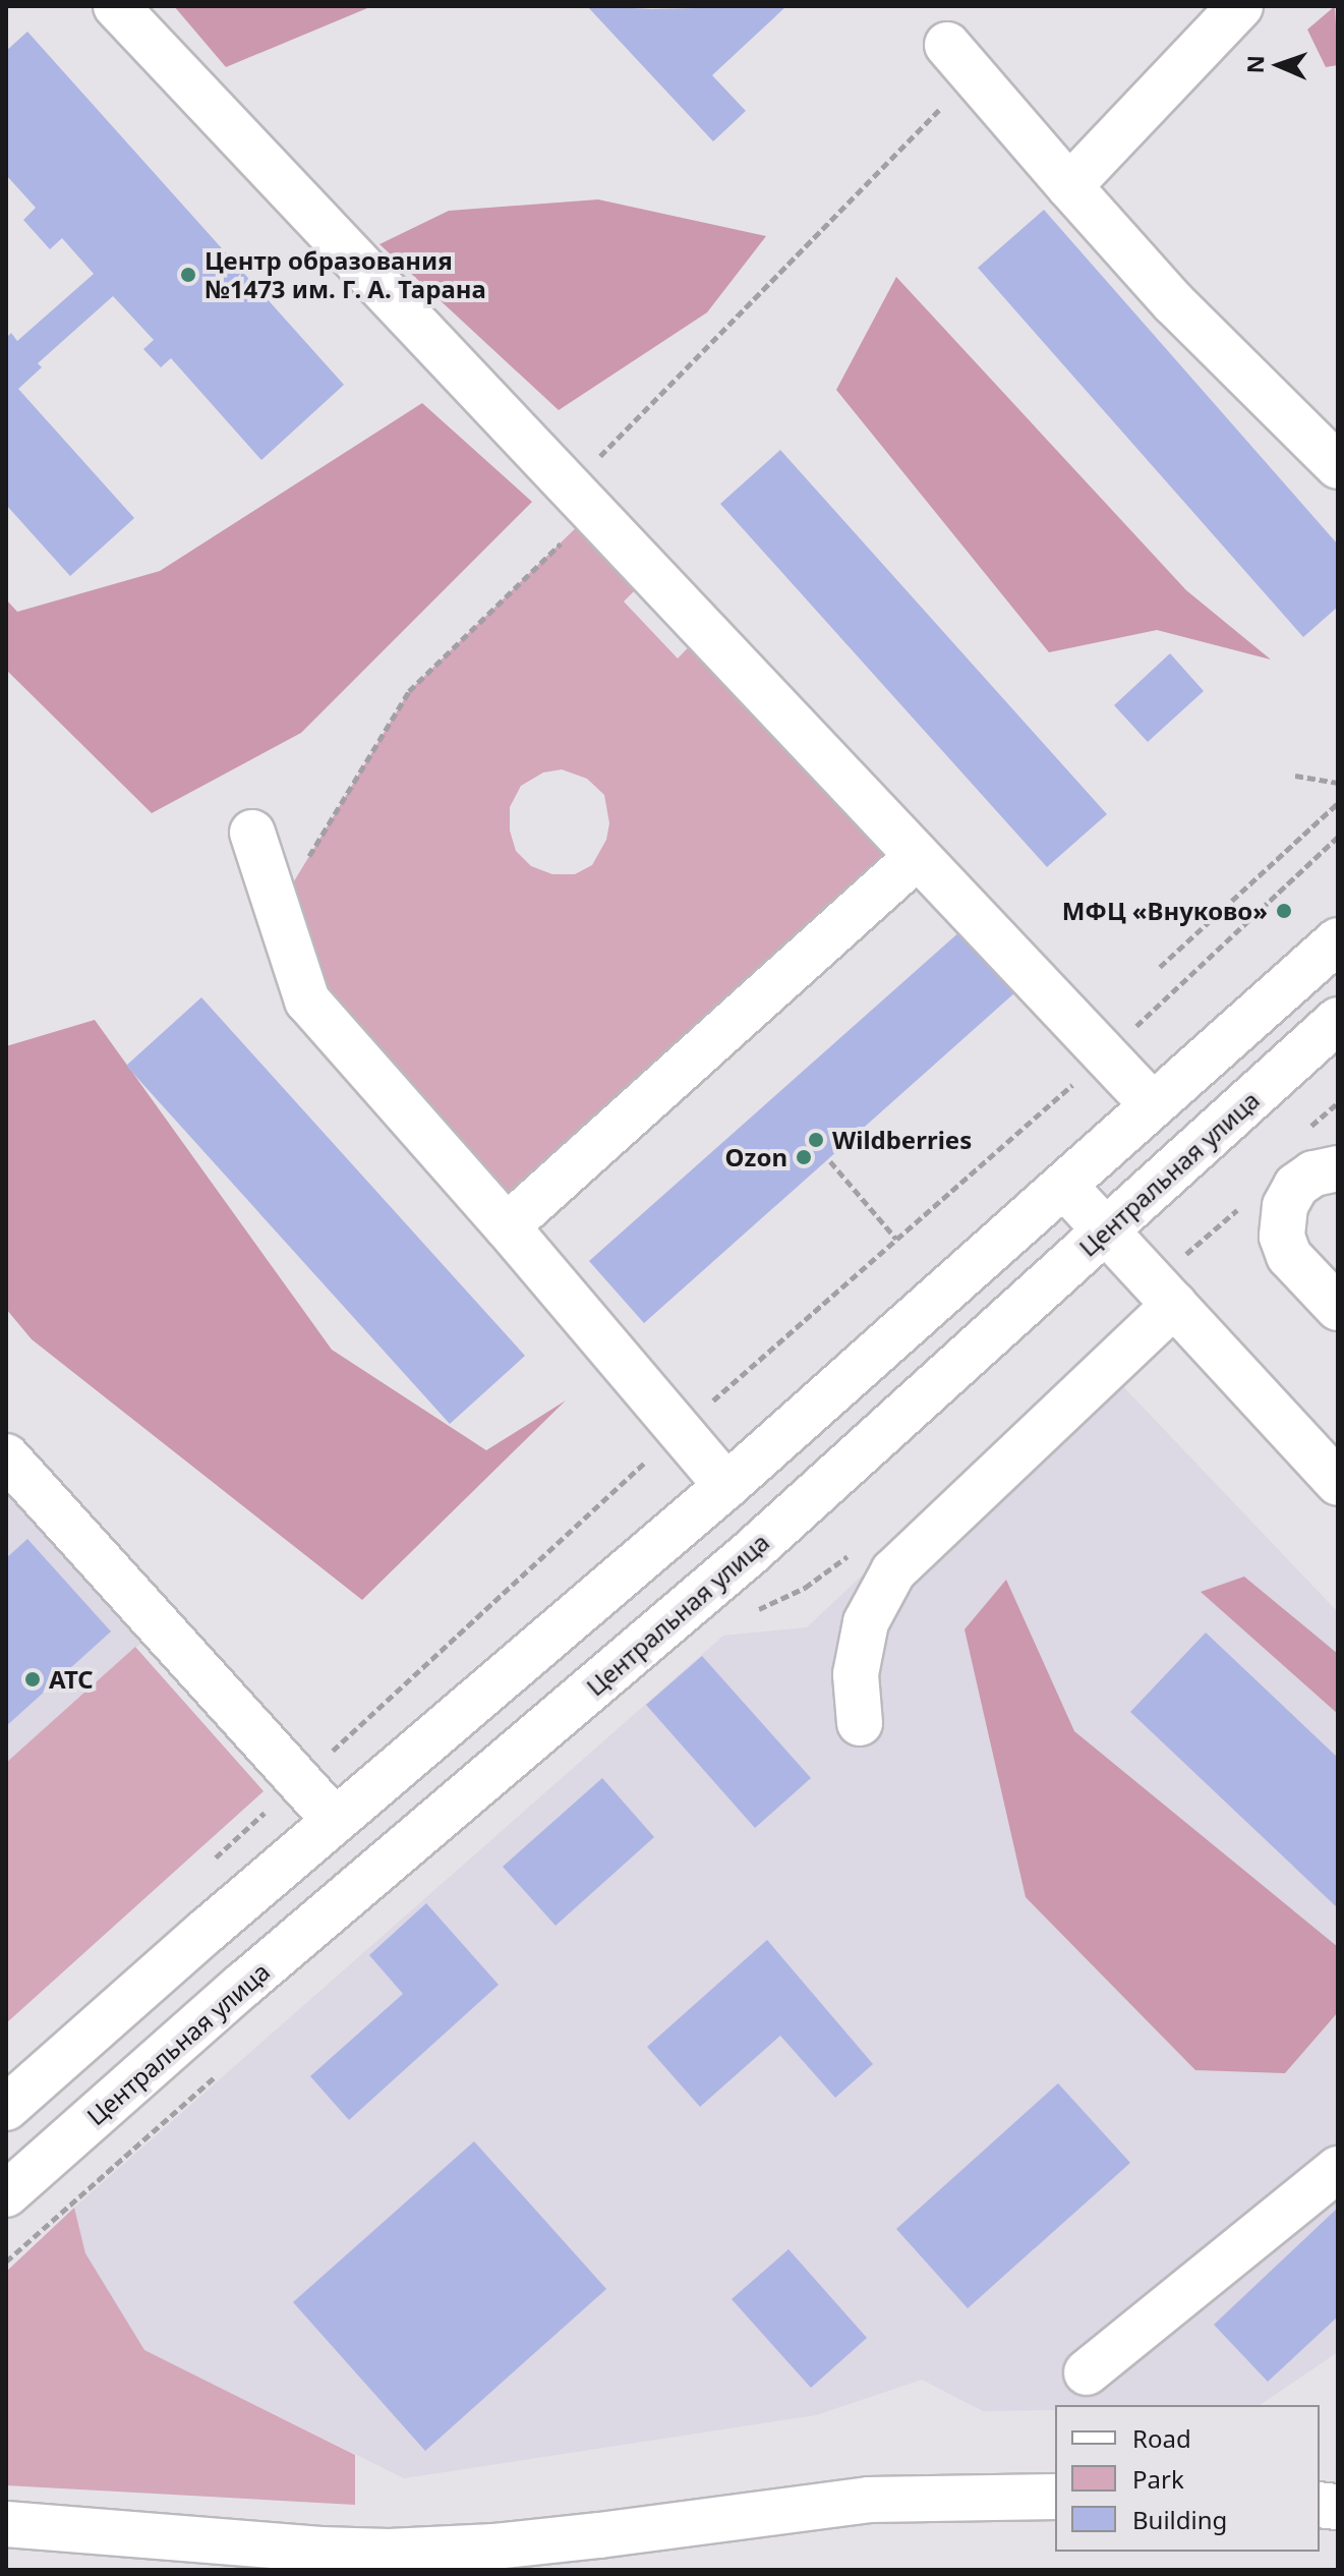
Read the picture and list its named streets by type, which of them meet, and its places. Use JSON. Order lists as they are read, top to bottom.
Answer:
{
  "streets": {
    "main road": ["Центральная улица"]
  },
  "places": [
    "Центр образования №1473 им. Г. А. Тарана",
    "МФЦ «Внуково»",
    "Wildberries",
    "Ozon",
    "АТС"
  ],
  "legend": ["Road", "Park", "Building"],
  "north": "left"
}
